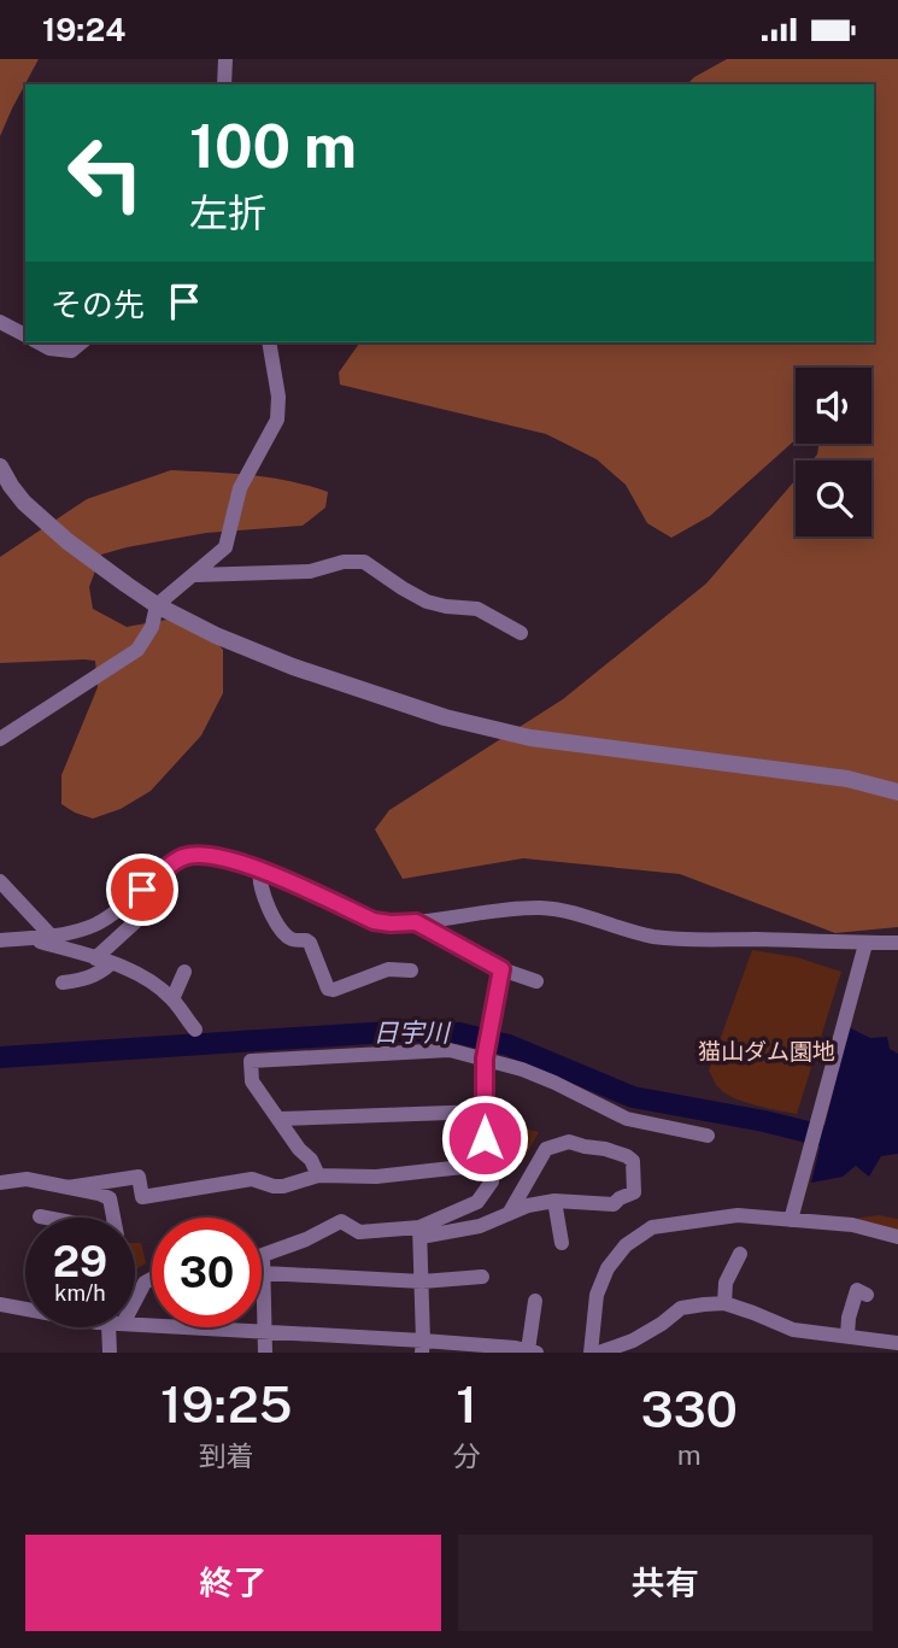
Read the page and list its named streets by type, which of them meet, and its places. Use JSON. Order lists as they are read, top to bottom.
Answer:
{
  "water": ["日宇川"],
  "parks": ["猫山ダム園地"],
  "page": {
    "status": "19:24",
    "turn": ["100 m", "左折"],
    "then": "その先",
    "speed": "29 km/h",
    "limit": "30",
    "eta": [
      "19:25",
      "到着",
      "1",
      "分",
      "330",
      "m"
    ],
    "buttons": ["終了", "共有"]
  }
}
